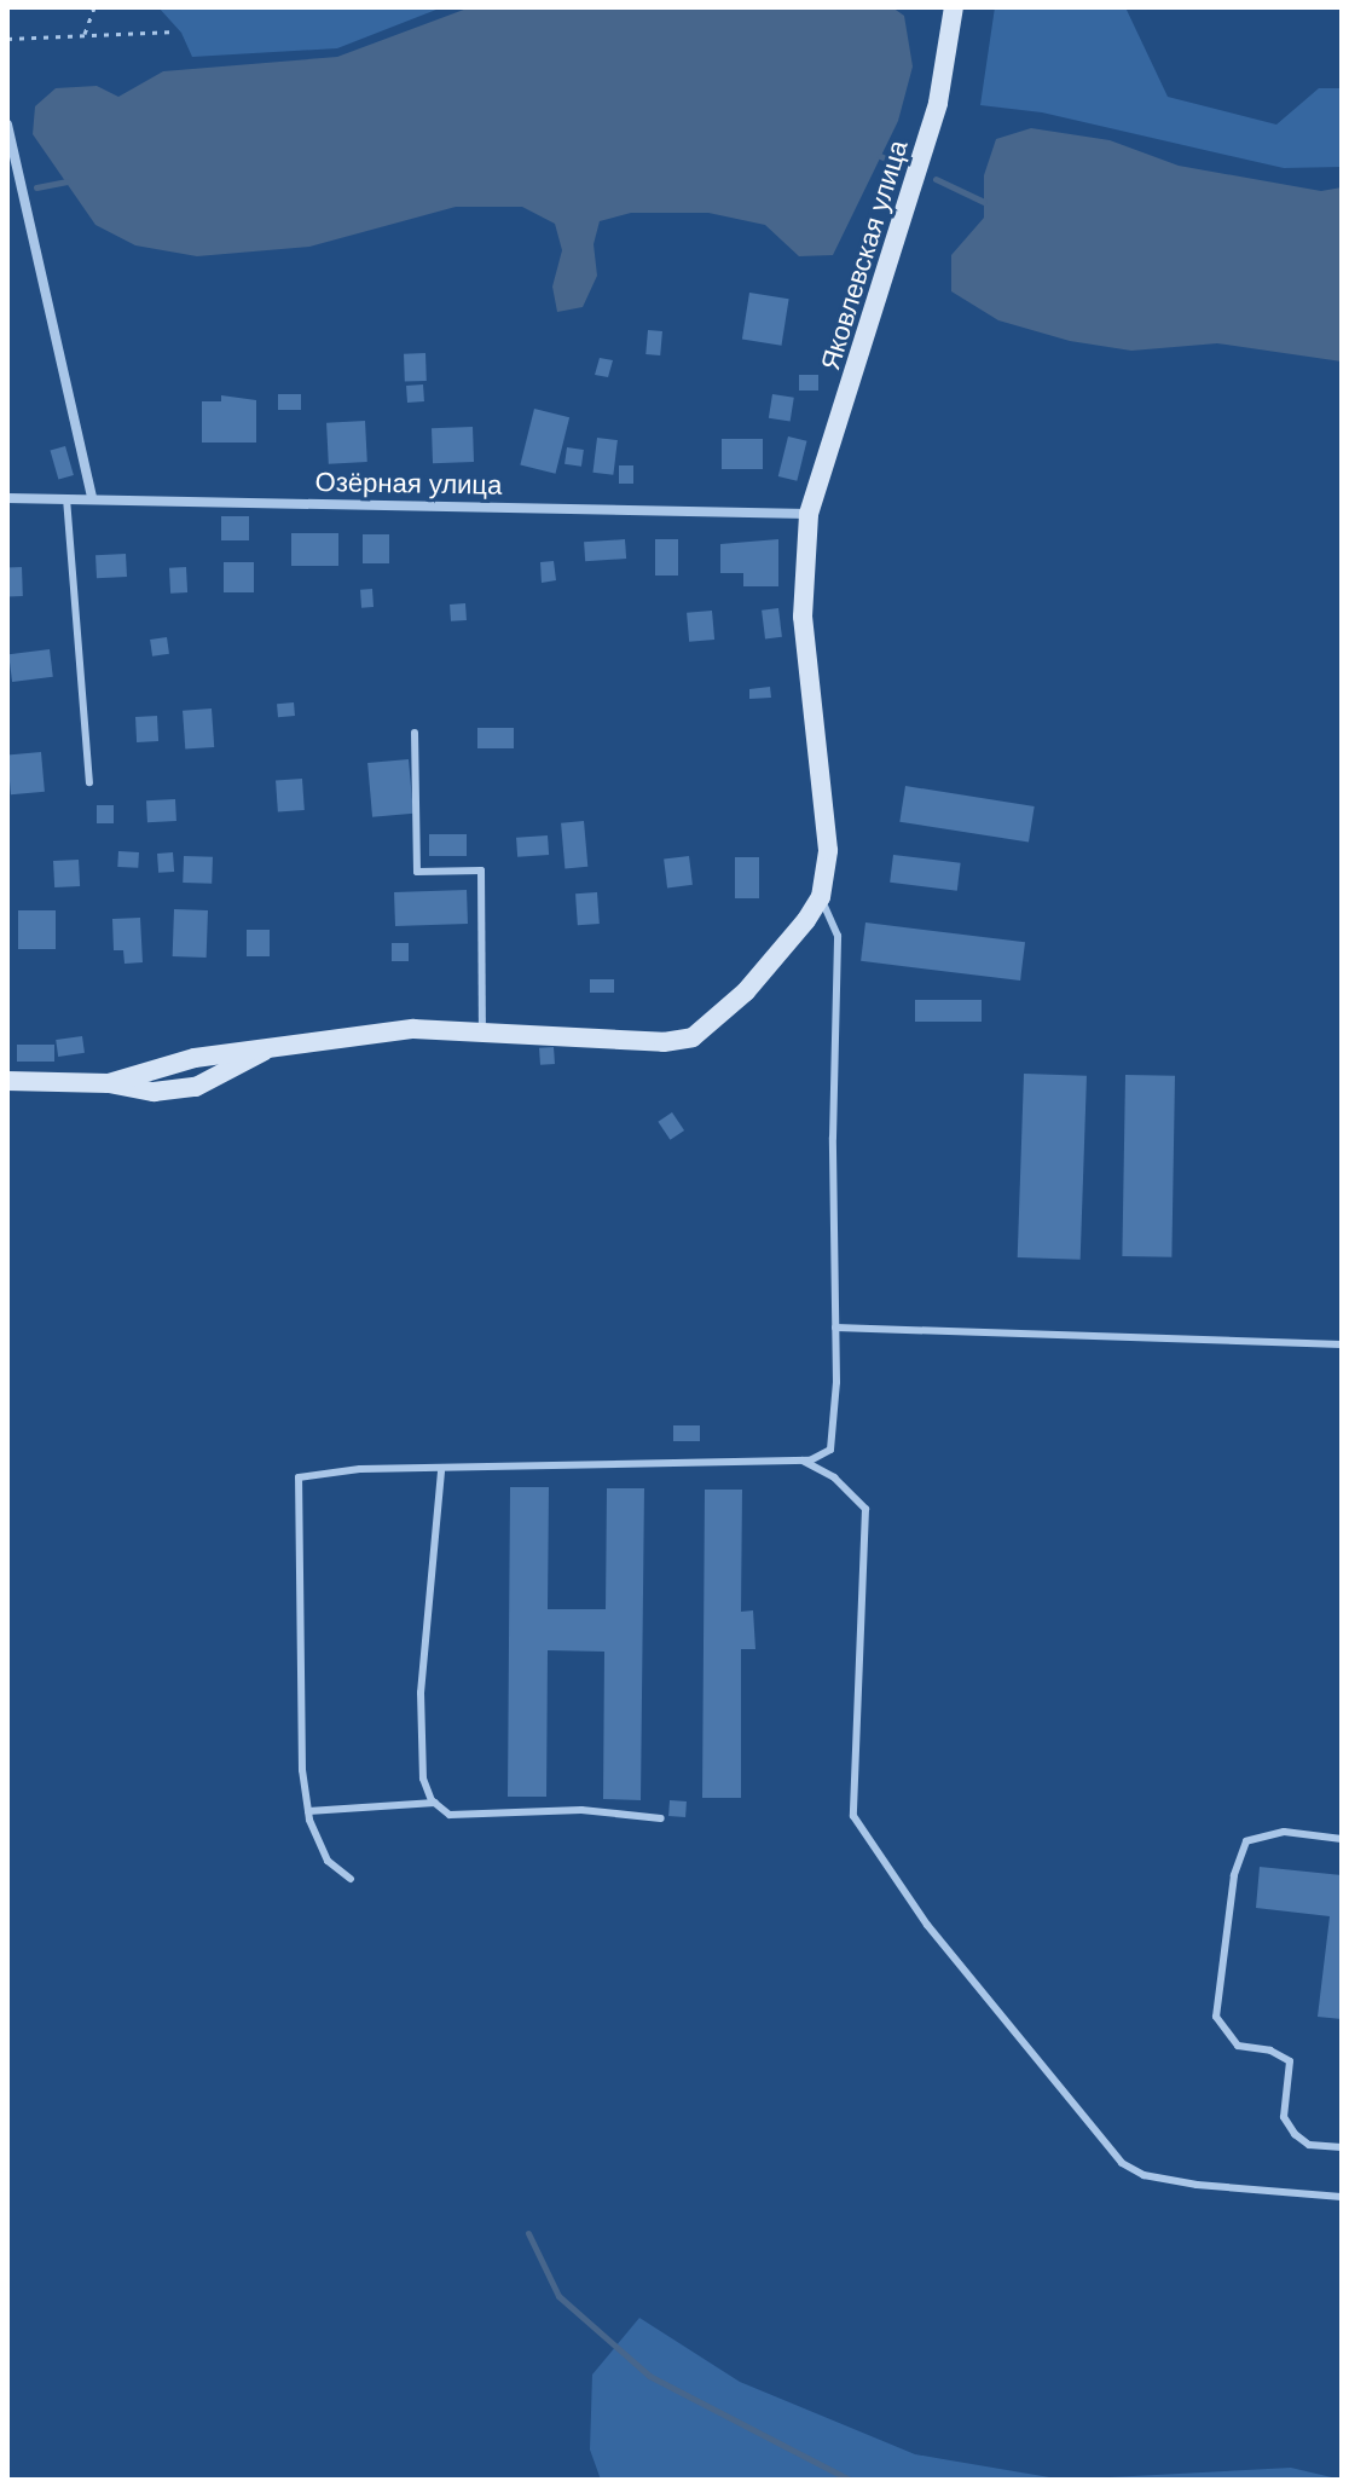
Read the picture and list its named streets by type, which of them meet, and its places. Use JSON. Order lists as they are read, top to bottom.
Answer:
{
  "streets": {
    "street": ["Яковлевская улица", "Озёрная улица"]
  },
  "crossings": [
    ["Яковлевская улица", "Озёрная улица"]
  ]
}
